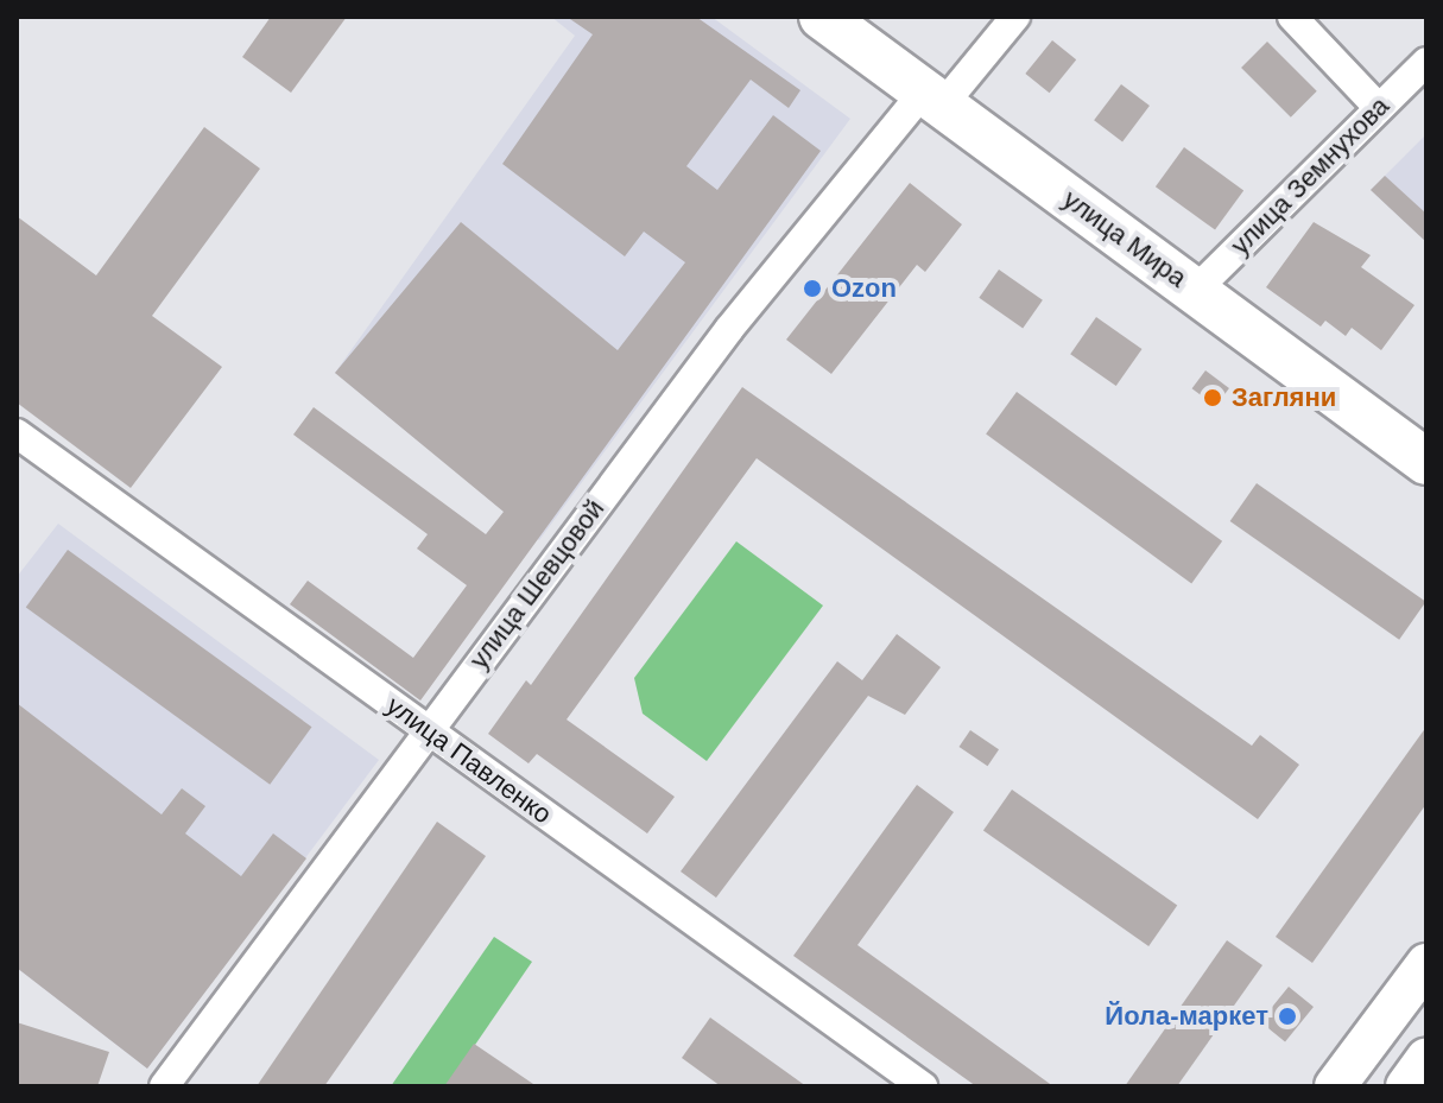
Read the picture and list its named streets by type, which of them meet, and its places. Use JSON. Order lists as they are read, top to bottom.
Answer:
{
  "streets": {
    "main road": ["улица Мира"],
    "street": ["улица Земнухова", "улица Шевцовой", "улица Павленко"]
  },
  "crossings": [
    ["улица Земнухова", "улица Мира"],
    ["улица Мира", "улица Шевцовой"],
    ["улица Шевцовой", "улица Павленко"]
  ],
  "places": ["Ozon", "Загляни", "Йола-маркет"]
}
